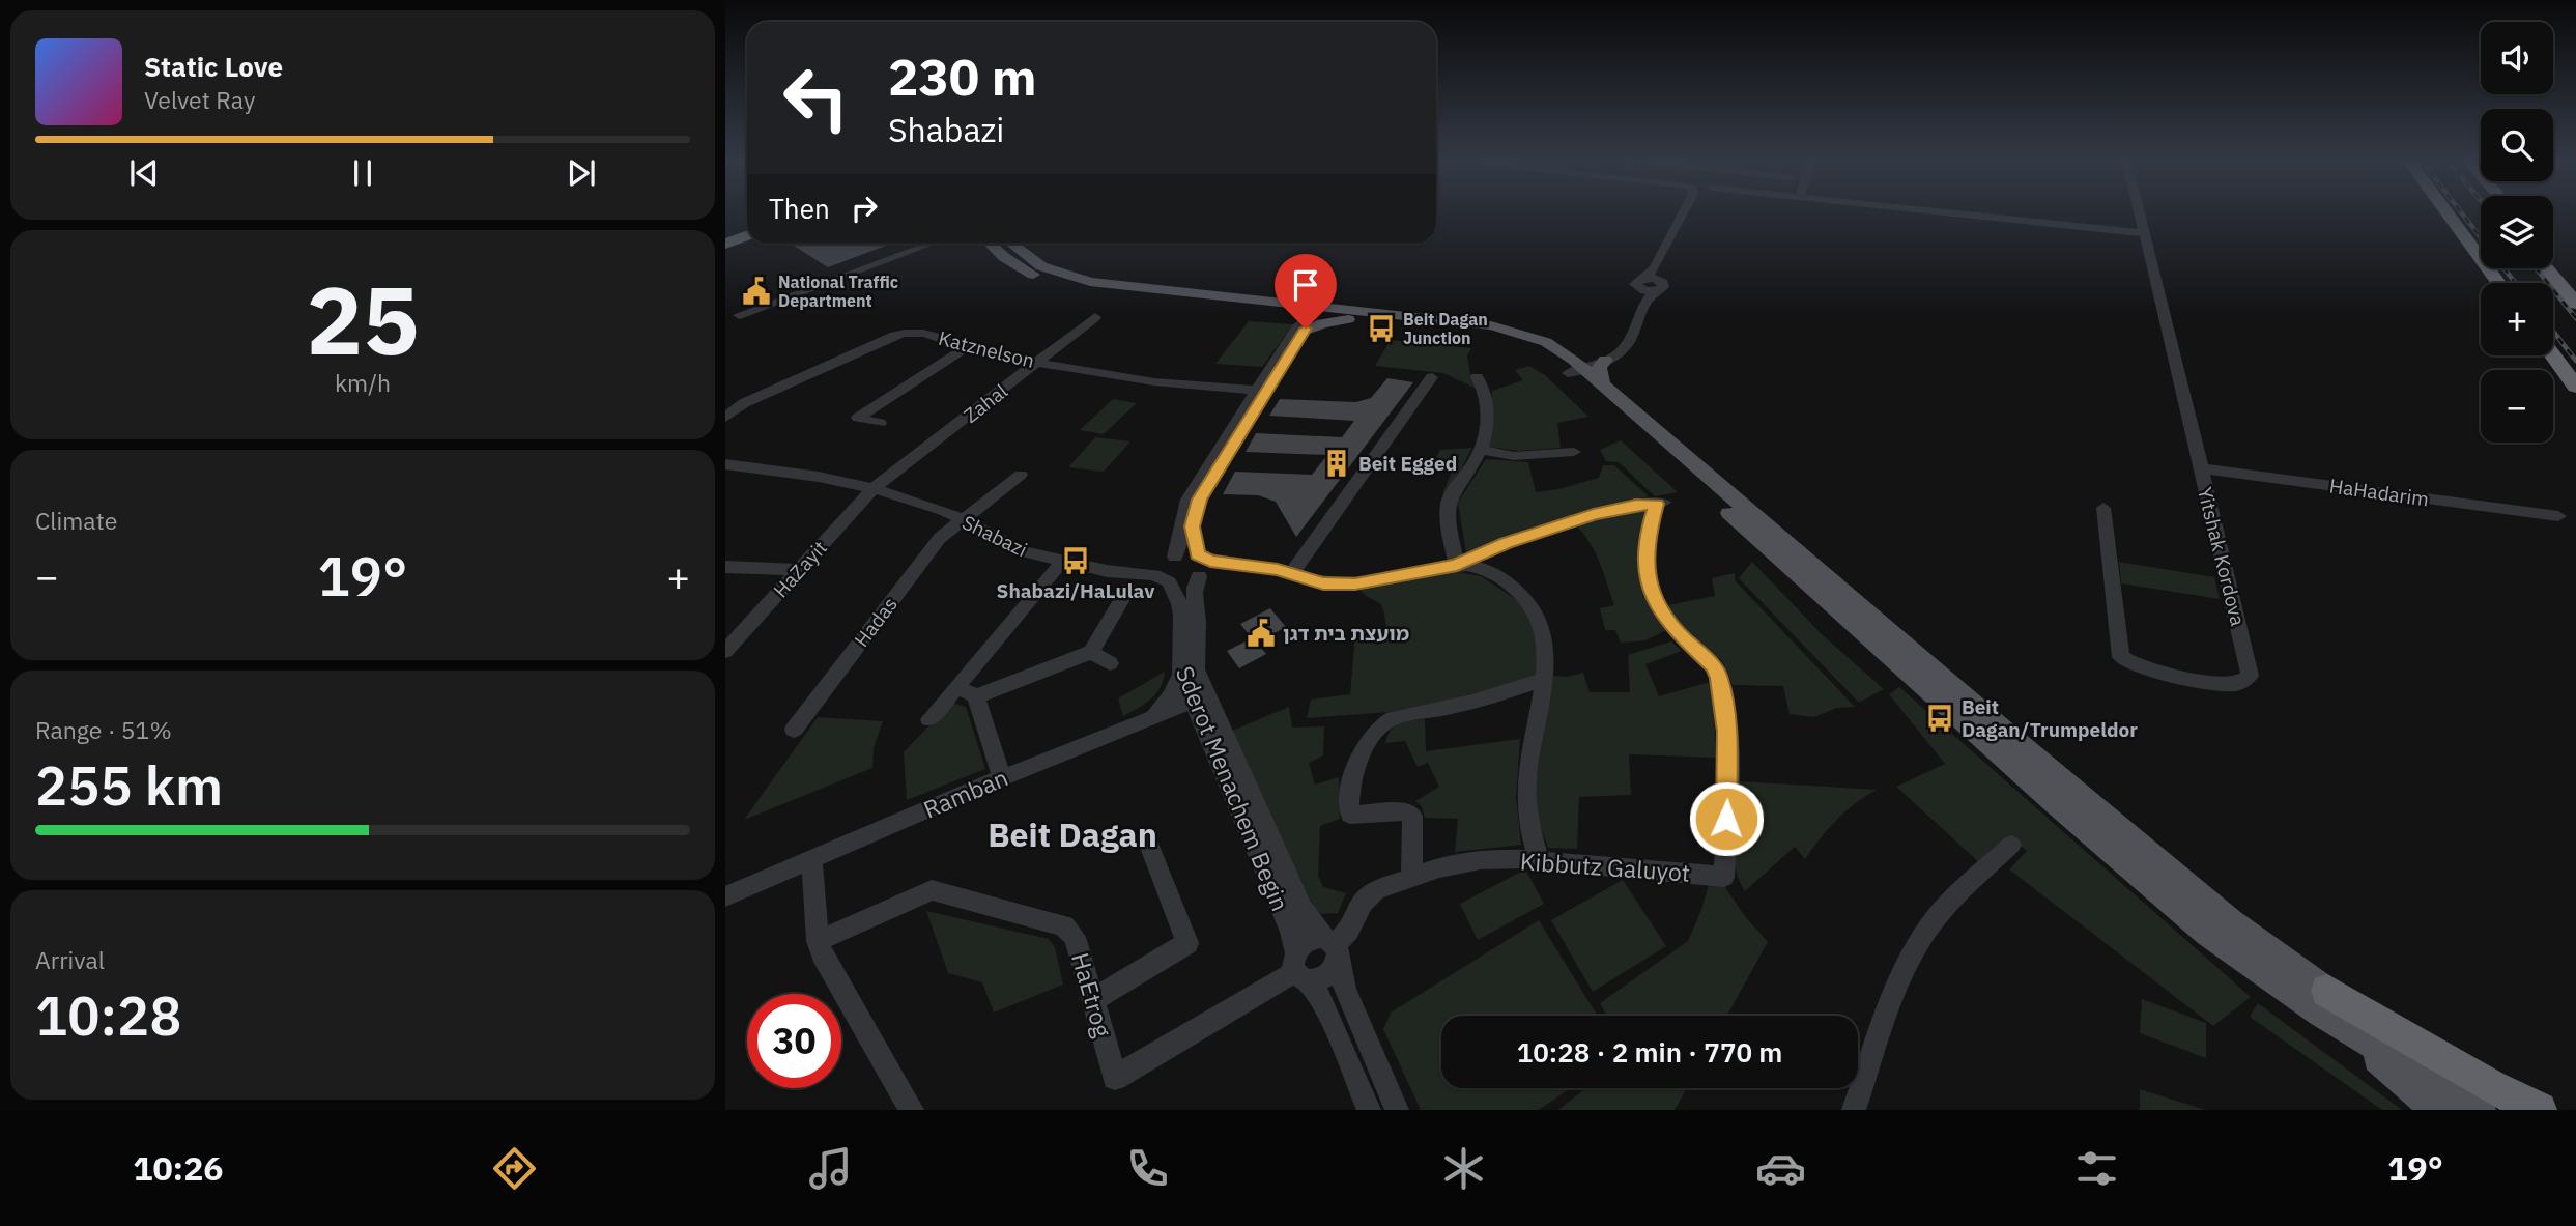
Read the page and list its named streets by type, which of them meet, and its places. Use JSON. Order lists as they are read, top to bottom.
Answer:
{
  "streets": {
    "street": [
      "Katznelson",
      "Zahal",
      "HaHadarim",
      "Shabazi",
      "Yitshak Kordova",
      "HaZayit",
      "Hadas",
      "Sderot Menachem Begin",
      "Ramban",
      "Kibbutz Galuyot",
      "HaEtrog"
    ]
  },
  "crossings": [
    ["Katznelson", "Zahal"],
    ["Katznelson", "Sderot Menachem Begin"],
    ["Zahal", "Shabazi"],
    ["Zahal", "HaZayit"],
    ["HaHadarim", "Yitshak Kordova"],
    ["Shabazi", "HaZayit"],
    ["Shabazi", "Hadas"],
    ["Shabazi", "Sderot Menachem Begin"],
    ["Sderot Menachem Begin", "Ramban"],
    ["Sderot Menachem Begin", "Kibbutz Galuyot"],
    ["Sderot Menachem Begin", "HaEtrog"]
  ],
  "districts": ["Beit Dagan"],
  "places": {
    "public building": ["National Traffic Department", "מועצת בית דגן"],
    "bus stop": ["Beit Dagan Junction", "Shabazi/HaLulav", "Beit Dagan/Trumpeldor"],
    "building": ["Beit Egged"]
  },
  "page": {
    "map_buttons": ["+", "−"],
    "turn": ["230 m", "Shabazi"],
    "song": ["Static Love", "Velvet Ray"],
    "then": "Then",
    "tile": [
      ["25", "km/h"],
      "Climate",
      ["Range · 51%", "255 km"],
      ["Arrival", "10:28"]
    ],
    "heat": ["−", "19°", "+"],
    "limit": "30",
    "trip": "10:28 · 2 min · 770 m",
    "tabs": ["10:26", "19°"]
  }
}
